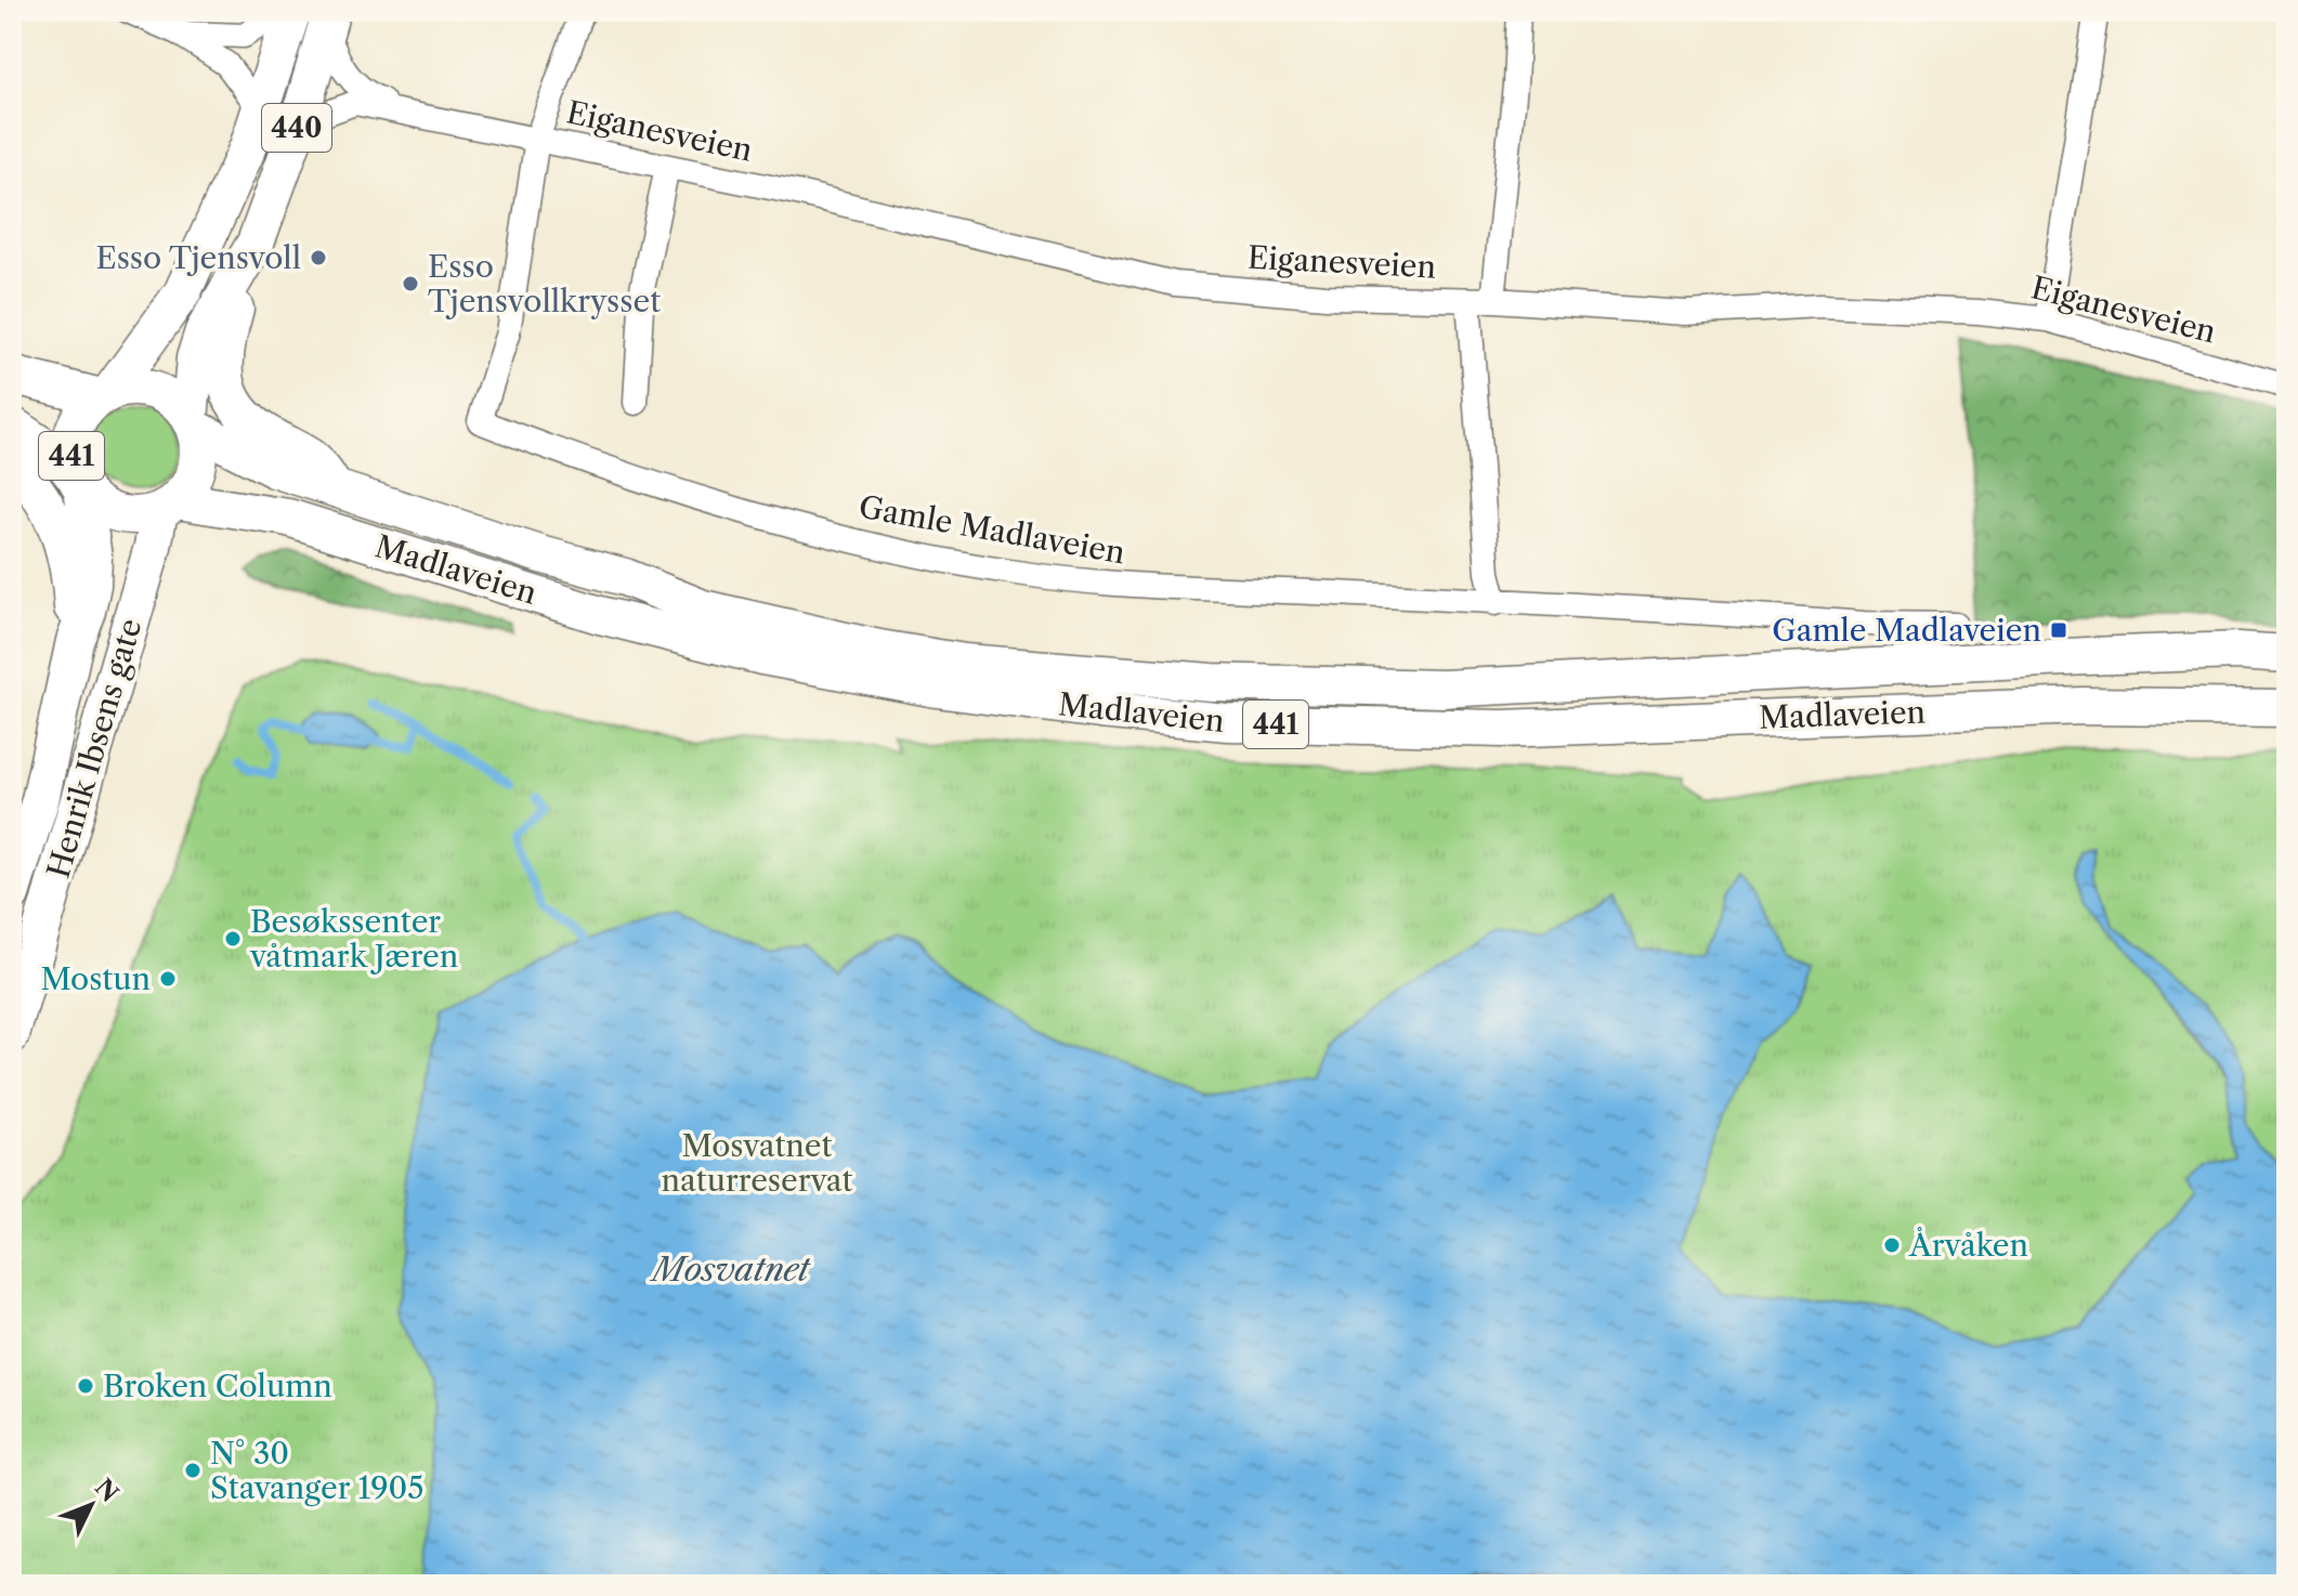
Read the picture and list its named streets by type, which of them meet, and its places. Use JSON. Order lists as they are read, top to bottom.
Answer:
{
  "streets": {
    "main road": [
      "440",
      "441",
      "Madlaveien",
      "Henrik Ibsens gate"
    ],
    "street": ["Eiganesveien", "Gamle Madlaveien"]
  },
  "crossings": [
    ["440", "Eiganesveien"],
    ["440", "441"],
    ["440", "Madlaveien"],
    ["440", "Henrik Ibsens gate"],
    ["Eiganesveien", "Gamle Madlaveien"],
    ["441", "Madlaveien"],
    ["441", "Henrik Ibsens gate"],
    ["Madlaveien", "Henrik Ibsens gate"]
  ],
  "water": ["Mosvatnet"],
  "parks": ["Mosvatnet naturreservat"],
  "places": {
    "other": [
      "Esso Tjensvoll",
      "Esso Tjensvollkrysset",
      "Besøkssenter våtmark Jæren",
      "Mostun",
      "Årvåken",
      "Broken Column",
      "N° 30 Stavanger 1905"
    ],
    "transit": ["Gamle Madlaveien"]
  },
  "north": "top right"
}
